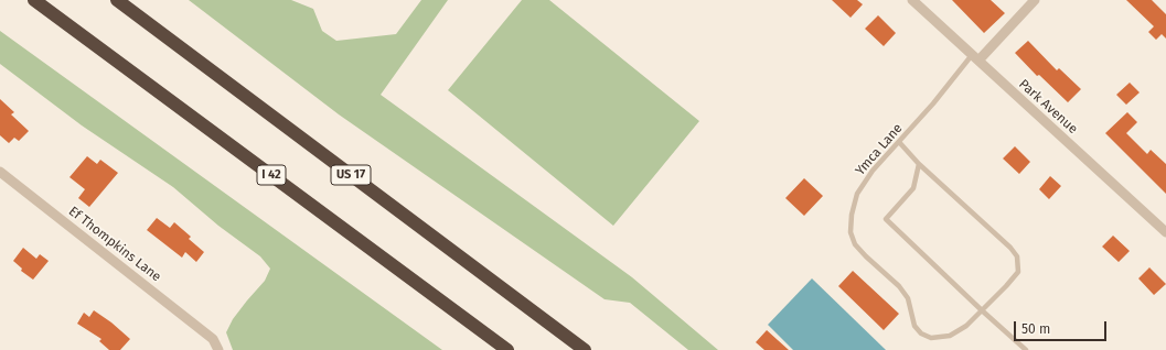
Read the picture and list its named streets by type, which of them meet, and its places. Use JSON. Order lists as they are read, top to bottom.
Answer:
{
  "streets": {
    "highway": ["I 42", "US 17"],
    "street": ["Park Avenue", "Ef Thompkins Lane"],
    "lane": ["Ymca Lane"]
  },
  "crossings": [
    ["Park Avenue", "Ymca Lane"]
  ],
  "scale_bar": "50 m"
}
